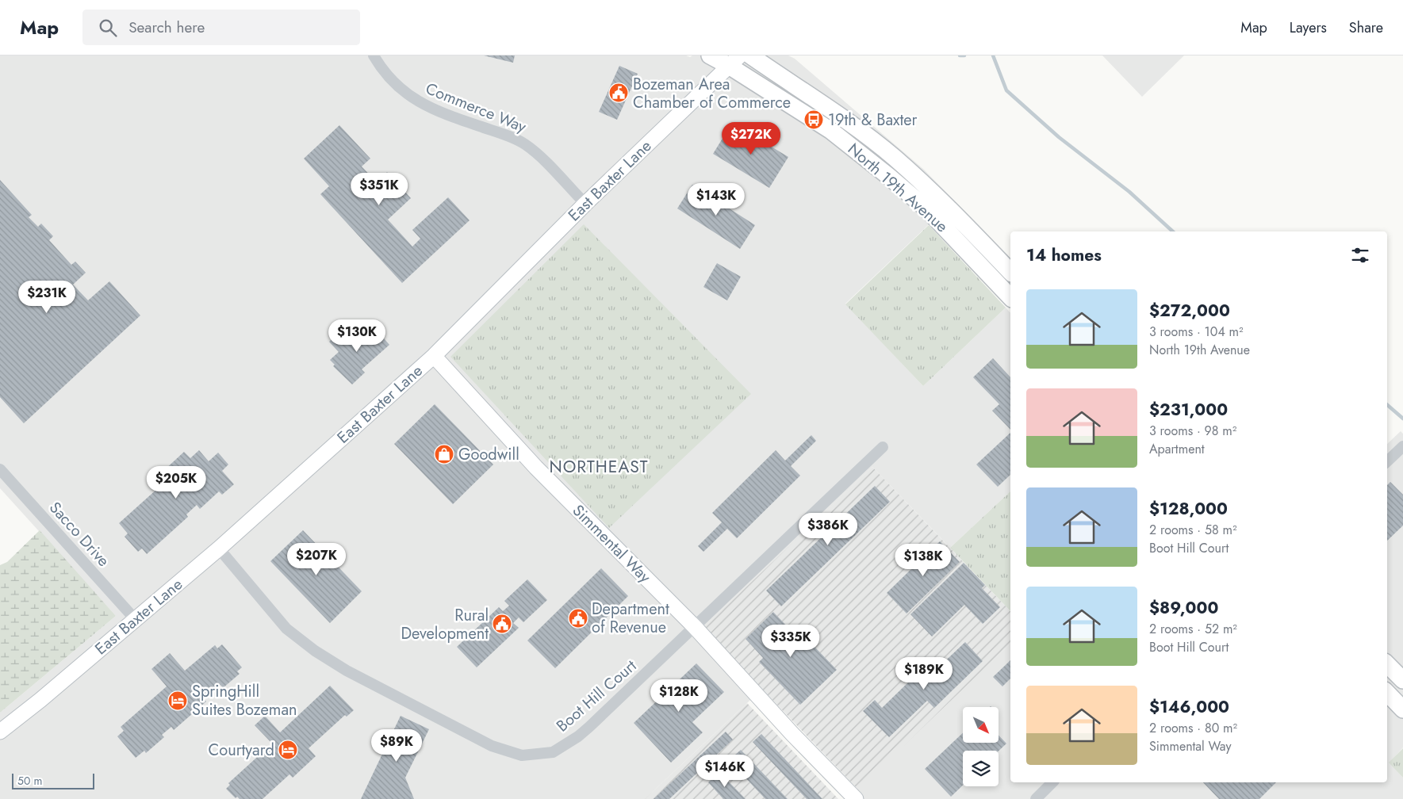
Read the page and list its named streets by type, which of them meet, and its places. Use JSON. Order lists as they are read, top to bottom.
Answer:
{
  "streets": {
    "main road": ["East Baxter Lane", "North 19th Avenue", "Simmental Way"],
    "street": ["Commerce Way", "Sacco Drive", "Boot Hill Court"]
  },
  "crossings": [
    ["Commerce Way", "East Baxter Lane"],
    ["East Baxter Lane", "North 19th Avenue"],
    ["East Baxter Lane", "Sacco Drive"],
    ["East Baxter Lane", "Simmental Way"],
    ["East Baxter Lane", "Boot Hill Court"],
    ["Simmental Way", "Boot Hill Court"]
  ],
  "districts": ["NORTHEAST"],
  "places": {
    "public building": ["Bozeman Area Chamber of Commerce", "Department of Revenue", "Rural Development"],
    "bus stop": ["19th & Baxter"],
    "shop": ["Goodwill"],
    "hotel": ["SpringHill Suites Bozeman", "Courtyard"]
  },
  "scale_bar": "50 m",
  "north": "bottom right",
  "page": {
    "header": "Map",
    "search": "Search here",
    "nav": ["Map", "Layers", "Share"],
    "price": [
      "$272K",
      "$351K",
      "$143K",
      "$231K",
      "$130K",
      "$205K",
      "$386K",
      "$207K",
      "$138K",
      "$335K",
      "$189K",
      "$128K",
      "$89K",
      "$146K"
    ],
    "heading": "14 homes",
    "list": [
      {
        "name": "$272,000",
        "note": "3 rooms · 104 m² · North 19th Avenue"
      },
      {
        "name": "$231,000",
        "note": "3 rooms · 98 m² · Apartment"
      },
      {
        "name": "$128,000",
        "note": "2 rooms · 58 m² · Boot Hill Court"
      },
      {
        "name": "$89,000",
        "note": "2 rooms · 52 m² · Boot Hill Court"
      },
      {
        "name": "$146,000",
        "note": "2 rooms · 80 m² · Simmental Way"
      }
    ],
    "scale": "50 m"
  }
}
